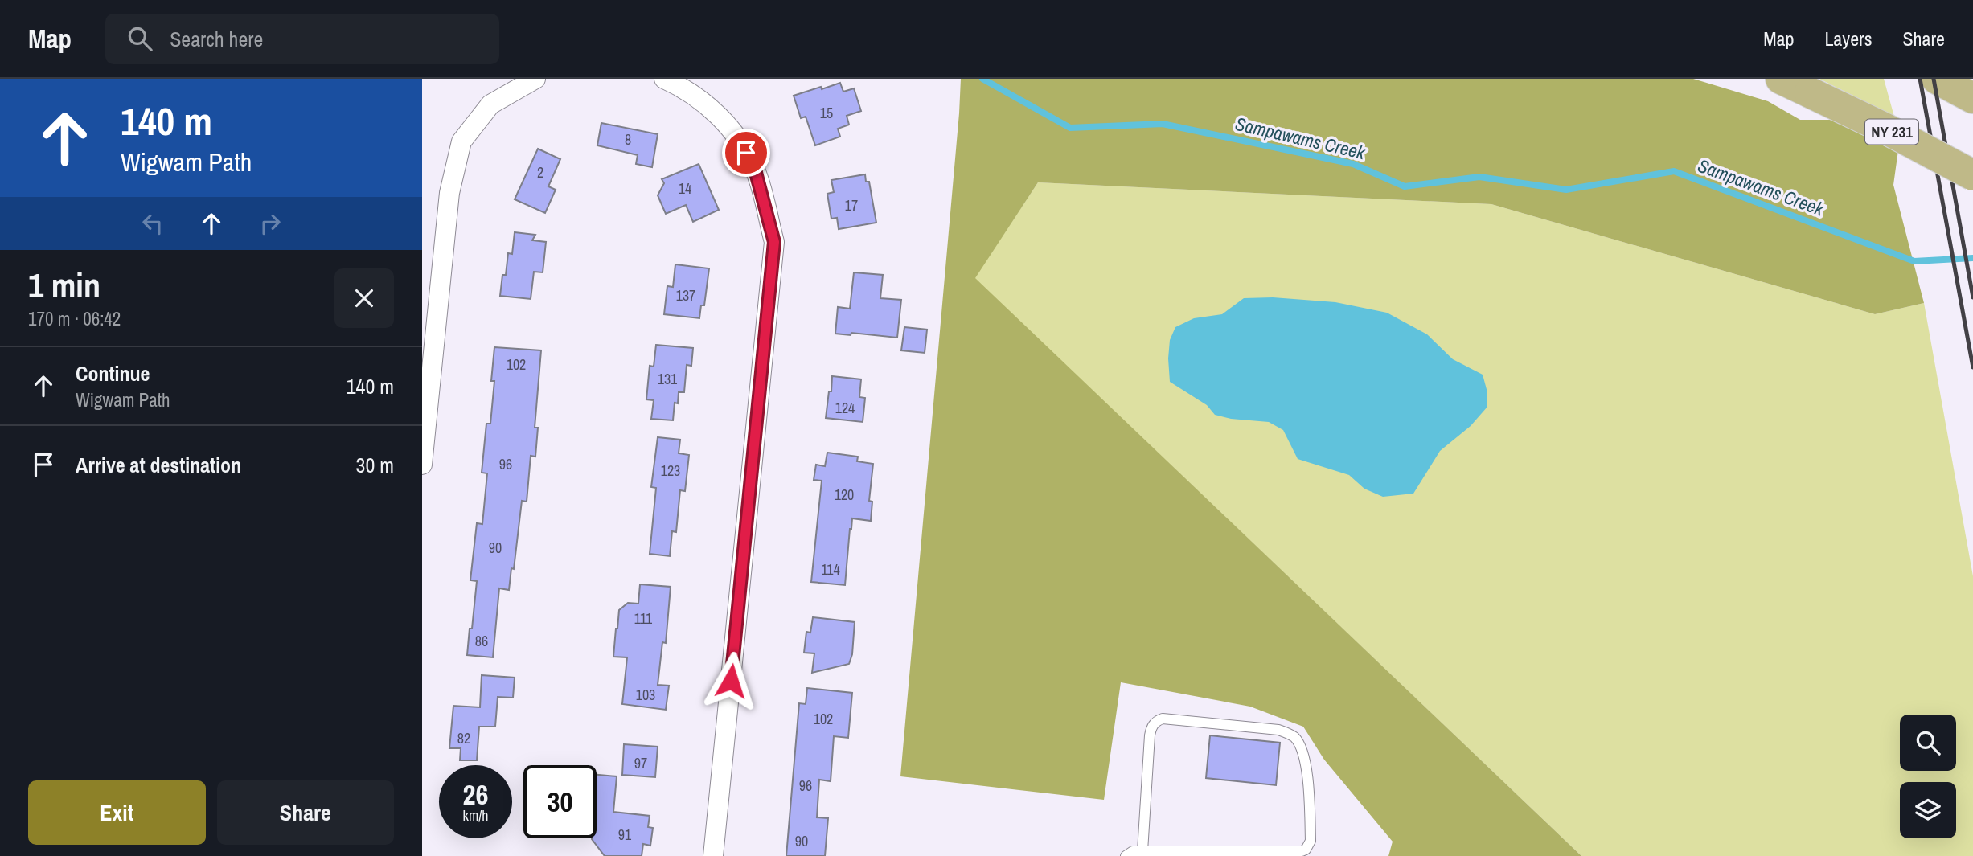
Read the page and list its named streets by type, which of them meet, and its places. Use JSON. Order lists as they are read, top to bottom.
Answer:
{
  "streets": {
    "main road": ["NY 231"]
  },
  "water": ["Sampawams Creek"],
  "house_numbers": [
    "15",
    "8",
    "2",
    "14",
    "17",
    "137",
    "102",
    "131",
    "124",
    "96",
    "123",
    "120",
    "90",
    "114",
    "111",
    "86",
    "103",
    "102",
    "82",
    "97",
    "96",
    "91",
    "90"
  ],
  "page": {
    "header": "Map",
    "search": "Search here",
    "nav": ["Map", "Layers", "Share"],
    "turn": ["140 m", "Wigwam Path"],
    "heading": ["1 min", "170 m · 06:42"],
    "list": [
      {
        "name": "Continue",
        "note": "Wigwam Path",
        "value": "140 m"
      },
      {
        "name": "Arrive at destination",
        "value": "30 m"
      }
    ],
    "speed": "26 km/h",
    "limit": "30",
    "buttons": ["Exit", "Share"]
  }
}
